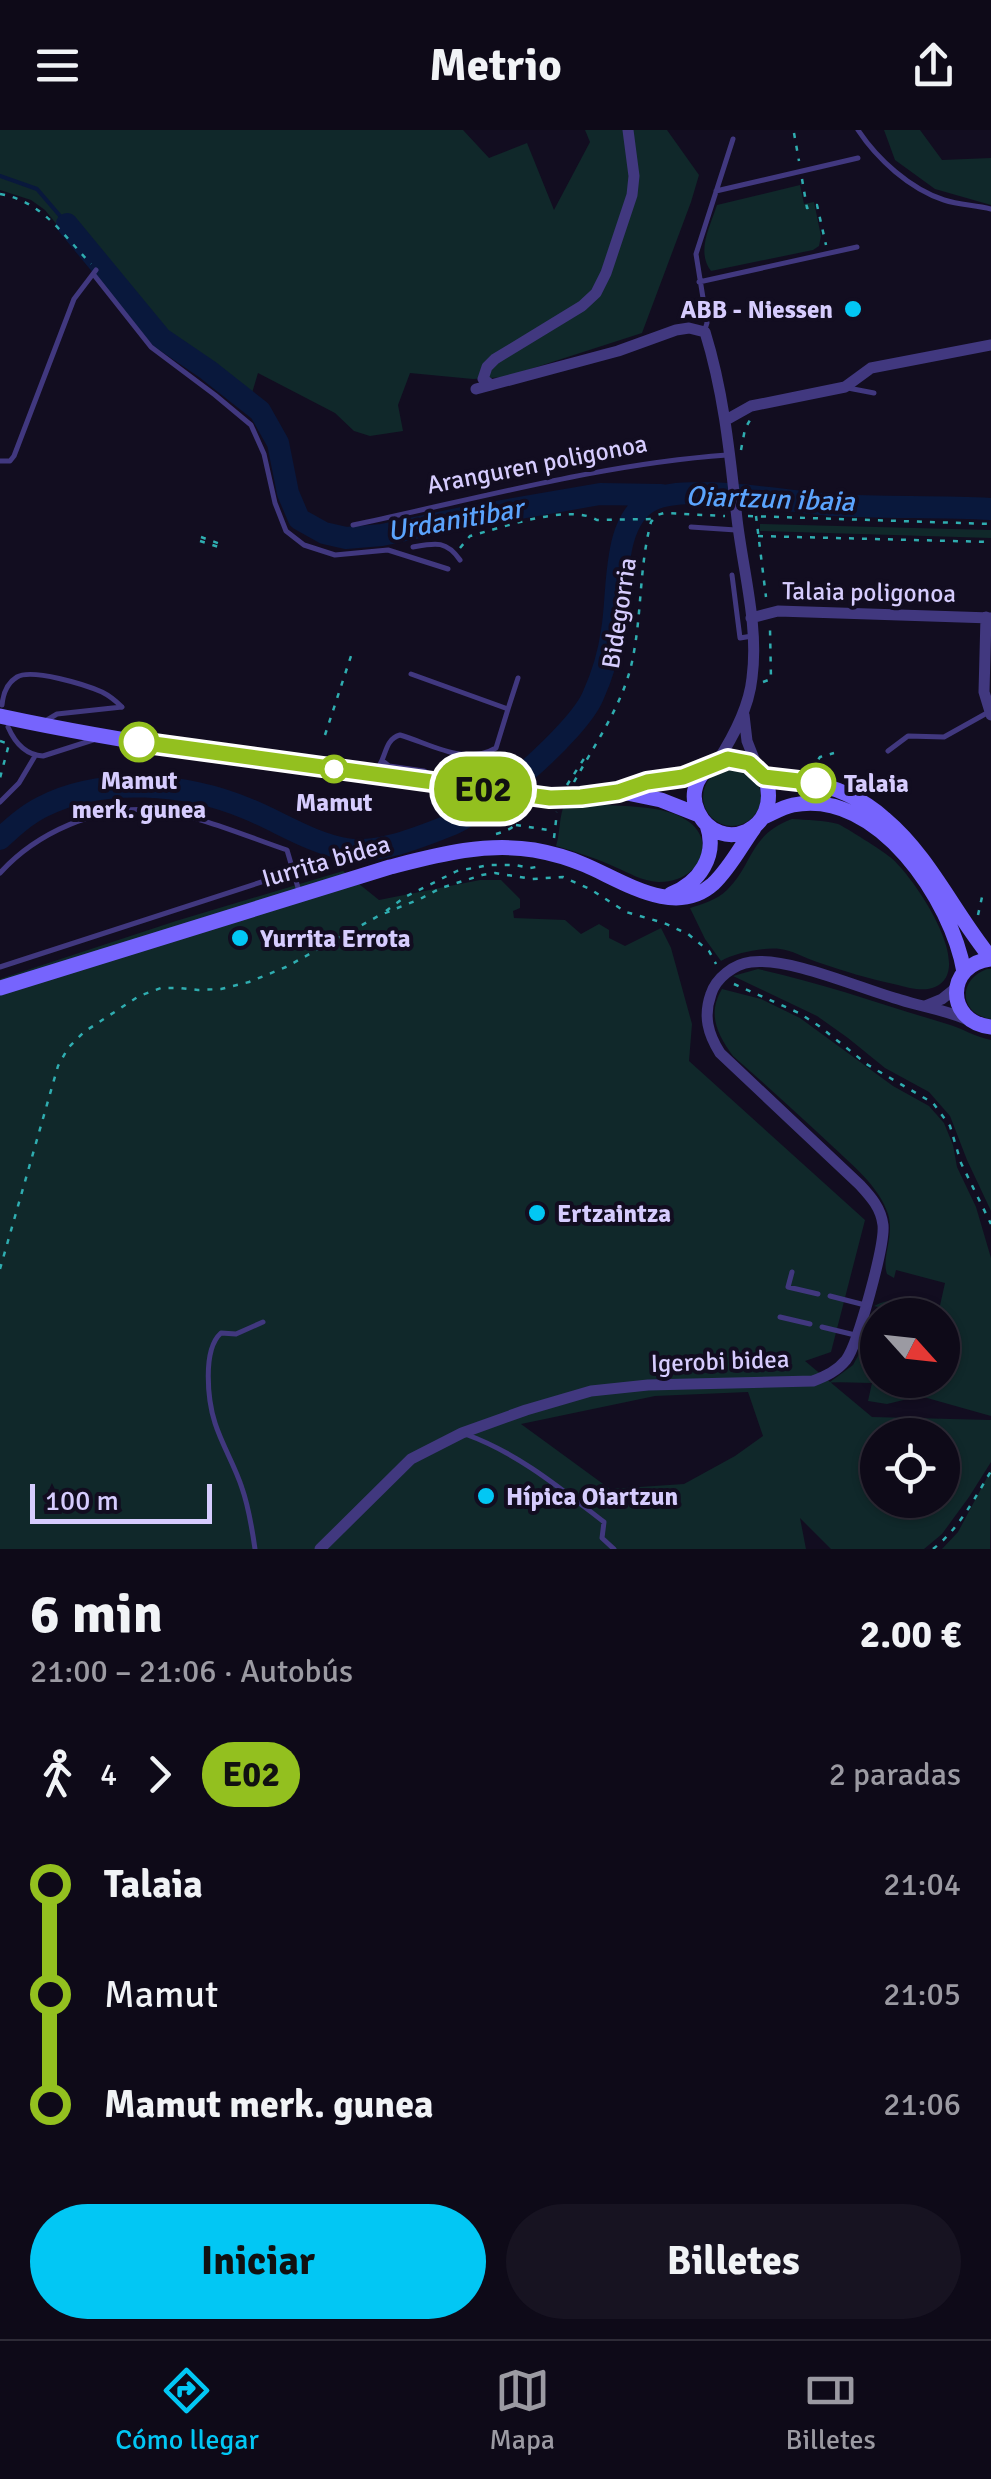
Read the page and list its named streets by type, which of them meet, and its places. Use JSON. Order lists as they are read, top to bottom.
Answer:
{
  "streets": {
    "main road": ["Iurrita bidea"],
    "street": ["Talaia poligonoa", "Igerobi bidea"],
    "lane": ["Aranguren poligonoa"],
    "path": ["Bidegorria"]
  },
  "water": ["Oiartzun ibaia", "Urdanitibar"],
  "places": [
    "ABB - Niessen",
    "Mamut merk. gunea",
    "Mamut",
    "Talaia",
    "Yurrita Errota",
    "Ertzaintza",
    "Hípica Oiartzun"
  ],
  "lines": ["bus line E02"],
  "scale_bar": "100 m",
  "north": "bottom right",
  "page": {
    "header": "Metrio",
    "on_map": "E02",
    "scale": "100 m",
    "heading": ["6 min", "21:00 – 21:06 · Autobús", "2.00 €"],
    "legs": ["4", "E02", "2 paradas"],
    "list": [
      {
        "name": "Talaia",
        "value": "21:04"
      },
      {
        "name": "Mamut",
        "value": "21:05"
      },
      {
        "name": "Mamut merk. gunea",
        "value": "21:06"
      }
    ],
    "buttons": ["Iniciar", "Billetes"],
    "tabs": ["Cómo llegar", "Mapa", "Billetes"]
  }
}
